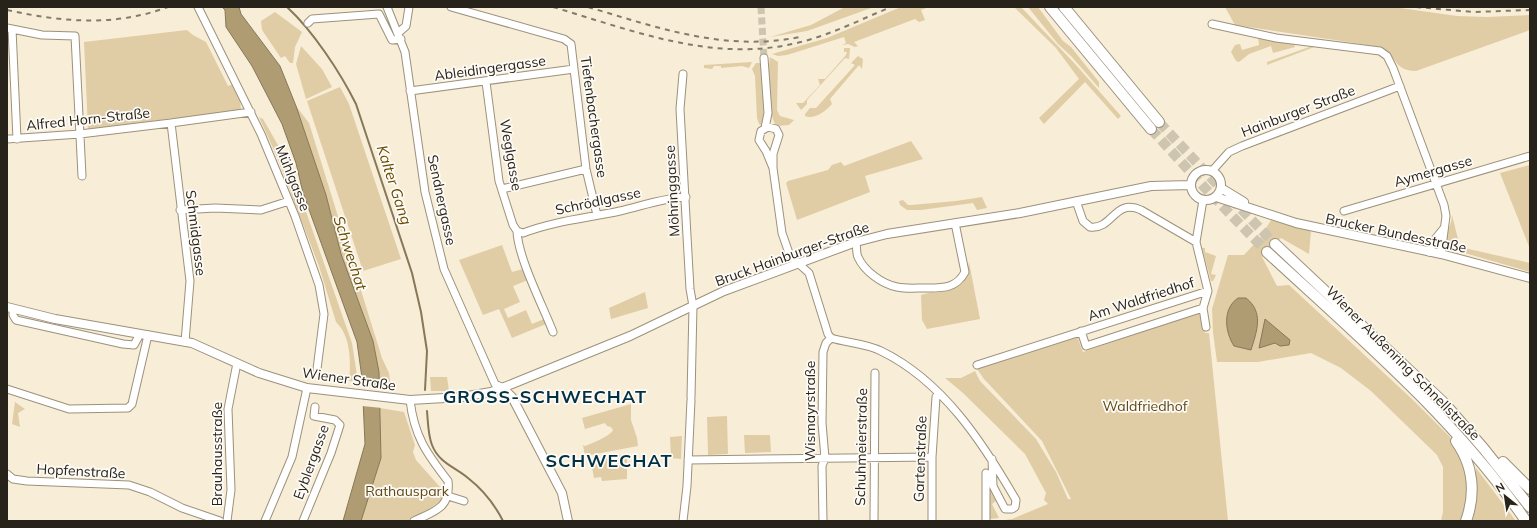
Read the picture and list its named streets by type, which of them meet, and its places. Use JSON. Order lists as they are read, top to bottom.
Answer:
{
  "streets": {
    "highway": ["Wiener Außenring Schnellstraße"],
    "main road": ["Brucker Bundesstraße", "Bruck Hainburger-Straße", "Wiener Straße"],
    "street": [
      "Ableidingergasse",
      "Hainburger Straße",
      "Tiefenbachergasse",
      "Alfred Horn-Straße",
      "Weglgasse",
      "Aymergasse",
      "Mühlgasse",
      "Möhringgasse",
      "Sendnergasse",
      "Schrödlgasse",
      "Schmidgasse",
      "Am Waldfriedhof",
      "Wismayrstraße",
      "Schuhmeierstraße",
      "Brauhausstraße",
      "Gartenstraße",
      "Eyblergasse",
      "Hopfenstraße"
    ]
  },
  "crossings": [
    ["Ableidingergasse", "Tiefenbachergasse"],
    ["Ableidingergasse", "Weglgasse"],
    ["Ableidingergasse", "Sendnergasse"],
    ["Hainburger Straße", "Bruck Hainburger-Straße"],
    ["Tiefenbachergasse", "Schrödlgasse"],
    ["Alfred Horn-Straße", "Mühlgasse"],
    ["Alfred Horn-Straße", "Schmidgasse"],
    ["Weglgasse", "Schrödlgasse"],
    ["Möhringgasse", "Schrödlgasse"],
    ["Möhringgasse", "Bruck Hainburger-Straße"],
    ["Sendnergasse", "Bruck Hainburger-Straße"],
    ["Sendnergasse", "Wiener Straße"],
    ["Schmidgasse", "Wiener Straße"],
    ["Bruck Hainburger-Straße", "Wiener Straße"],
    ["Wiener Straße", "Brauhausstraße"]
  ],
  "districts": ["GROSS-SCHWECHAT", "SCHWECHAT"],
  "water": ["Kalter Gang", "Schwechat"],
  "parks": ["Waldfriedhof", "Rathauspark"],
  "north": "top left"
}
